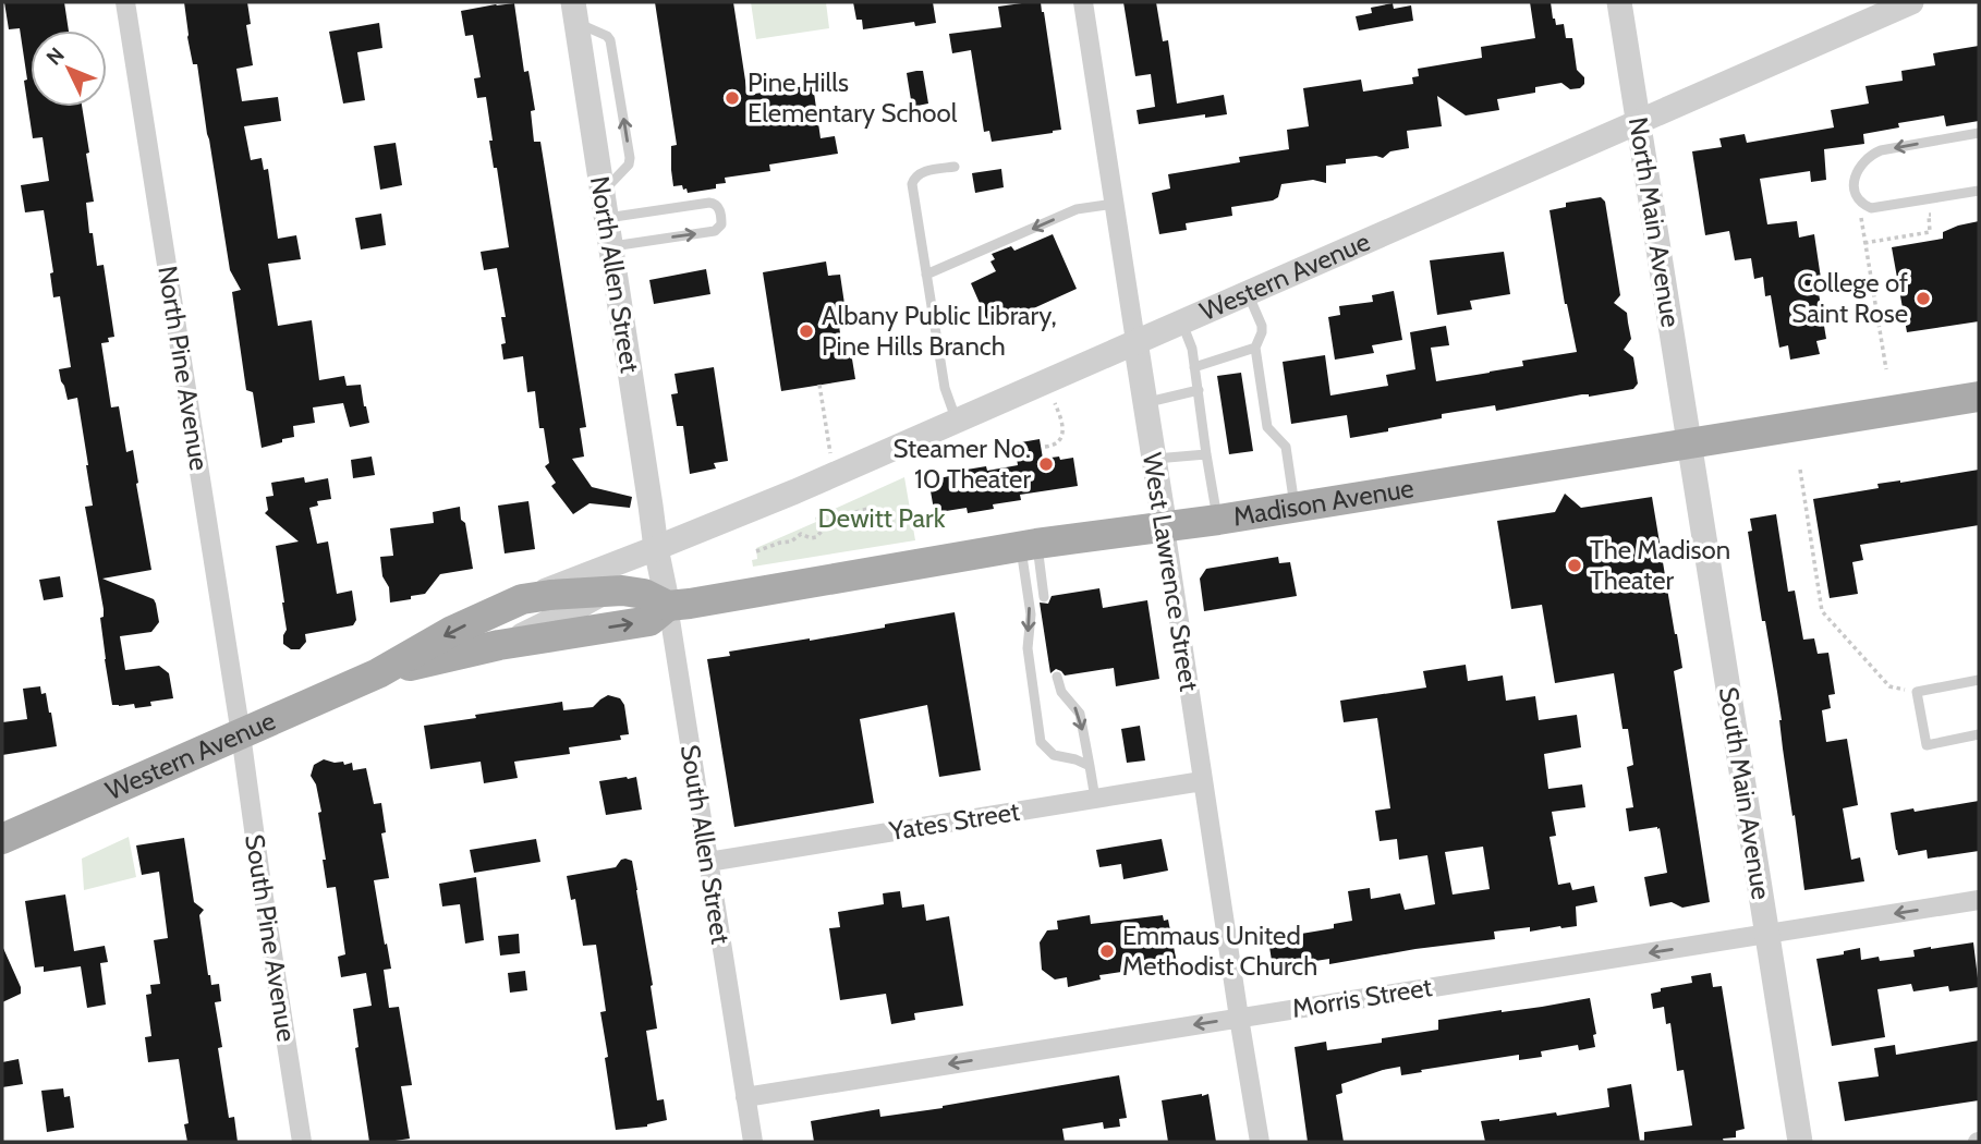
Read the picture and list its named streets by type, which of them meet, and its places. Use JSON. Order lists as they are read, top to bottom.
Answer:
{
  "streets": {
    "main road": ["Western Avenue", "Madison Avenue"],
    "street": [
      "North Main Avenue",
      "North Allen Street",
      "North Pine Avenue",
      "West Lawrence Street",
      "South Main Avenue",
      "Yates Street",
      "South Allen Street",
      "South Pine Avenue",
      "Morris Street"
    ]
  },
  "crossings": [
    ["North Main Avenue", "Western Avenue"],
    ["North Main Avenue", "Madison Avenue"],
    ["North Main Avenue", "South Main Avenue"],
    ["North Allen Street", "Western Avenue"],
    ["North Allen Street", "South Allen Street"],
    ["Western Avenue", "North Pine Avenue"],
    ["Western Avenue", "Madison Avenue"],
    ["Western Avenue", "West Lawrence Street"],
    ["Western Avenue", "South Allen Street"],
    ["Western Avenue", "South Pine Avenue"],
    ["North Pine Avenue", "South Pine Avenue"],
    ["Madison Avenue", "West Lawrence Street"],
    ["Madison Avenue", "South Main Avenue"],
    ["Madison Avenue", "South Allen Street"],
    ["West Lawrence Street", "Yates Street"],
    ["West Lawrence Street", "Morris Street"],
    ["South Main Avenue", "Morris Street"],
    ["Yates Street", "South Allen Street"],
    ["South Allen Street", "Morris Street"]
  ],
  "one_way": ["Morris Street"],
  "parks": ["Dewitt Park"],
  "places": [
    "Pine Hills Elementary School",
    "College of Saint Rose",
    "Albany Public Library, Pine Hills Branch",
    "Steamer No. 10 Theater",
    "The Madison Theater",
    "Emmaus United Methodist Church"
  ],
  "north": "top left"
}
